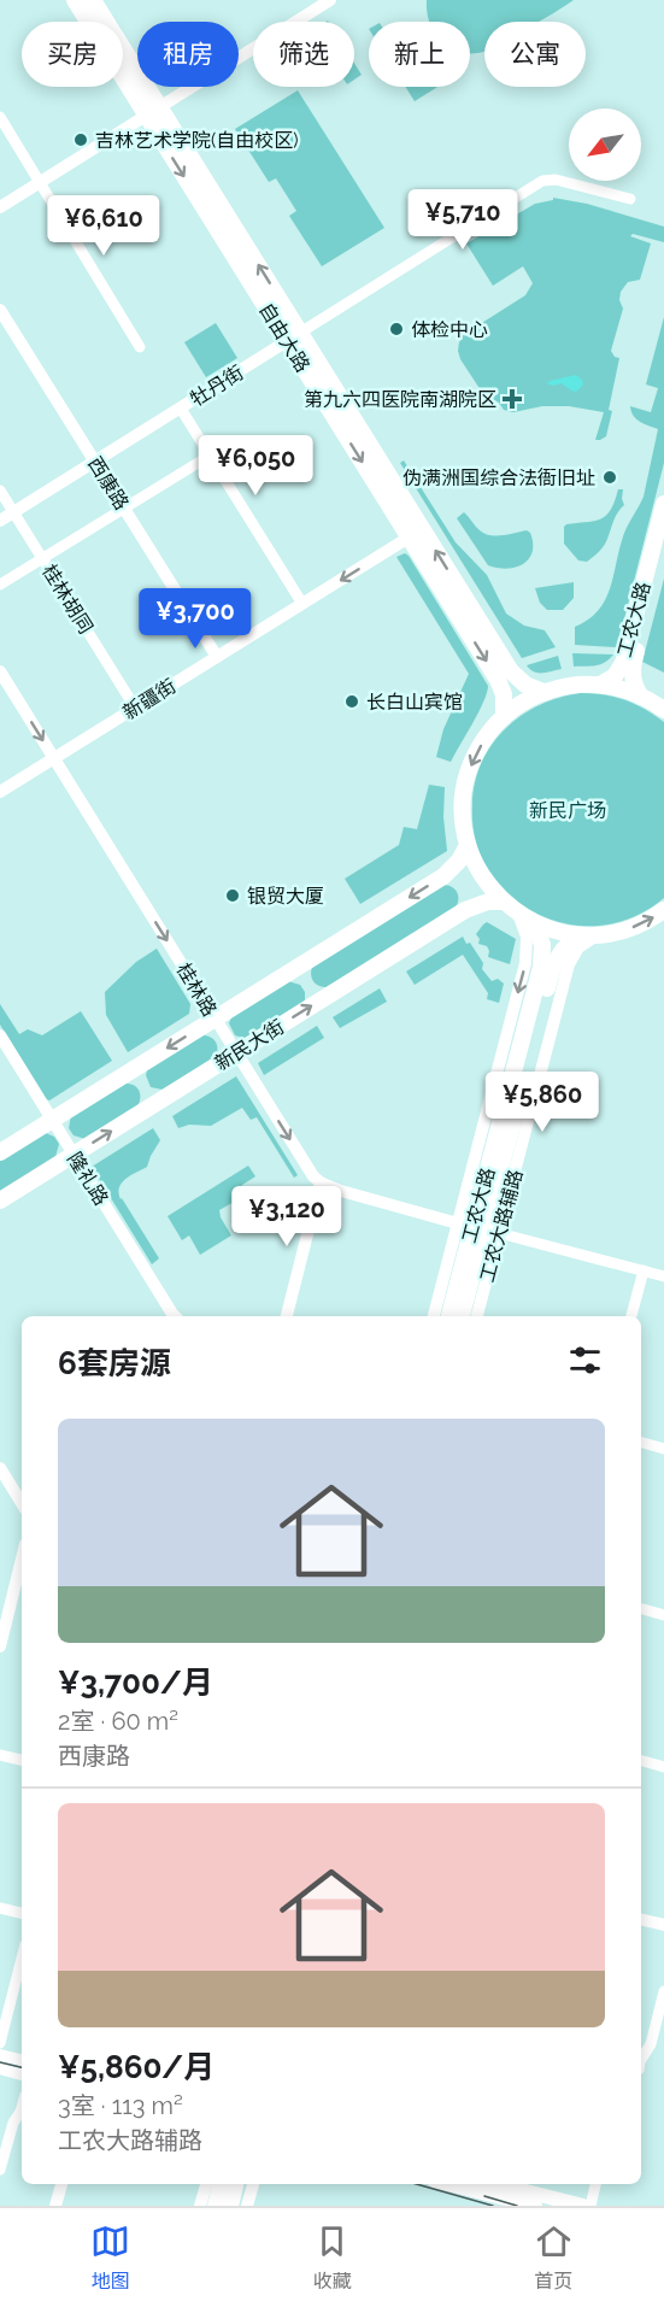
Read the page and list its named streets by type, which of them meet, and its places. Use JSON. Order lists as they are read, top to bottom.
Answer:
{
  "streets": {
    "main road": ["自由大路", "工农大路", "新民大街"],
    "street": [
      "牡丹街",
      "西康路",
      "桂林胡同",
      "新疆街",
      "桂林路",
      "隆礼路",
      "工农大路辅路"
    ]
  },
  "crossings": [
    ["自由大路", "牡丹街"],
    ["自由大路", "新疆街"],
    ["牡丹街", "西康路"],
    ["牡丹街", "桂林胡同"],
    ["西康路", "新疆街"],
    ["桂林胡同", "新疆街"],
    ["工农大路", "工农大路辅路"],
    ["新疆街", "桂林路"],
    ["桂林路", "新民大街"],
    ["新民大街", "隆礼路"]
  ],
  "one_way": ["桂林路"],
  "parks": ["新民广场"],
  "places": {
    "other": [
      "吉林艺术学院(自由校区)",
      "体检中心",
      "伪满洲国综合法衙旧址",
      "长白山宾馆",
      "银贸大厦"
    ],
    "health": ["第九六四医院南湖院区"]
  },
  "north": "bottom left",
  "page": {
    "chip": [
      "买房",
      "租房",
      "筛选",
      "新上",
      "公寓"
    ],
    "price": [
      "¥5,710",
      "¥6,610",
      "¥6,050",
      "¥3,700",
      "¥5,860",
      "¥3,120"
    ],
    "heading": "6套房源",
    "list": [
      {
        "name": "¥3,700/月",
        "note": "2室 · 60 m² · 西康路"
      },
      {
        "name": "¥5,860/月",
        "note": "3室 · 113 m² · 工农大路辅路"
      }
    ],
    "tabs": ["地图", "收藏", "首页"]
  }
}
